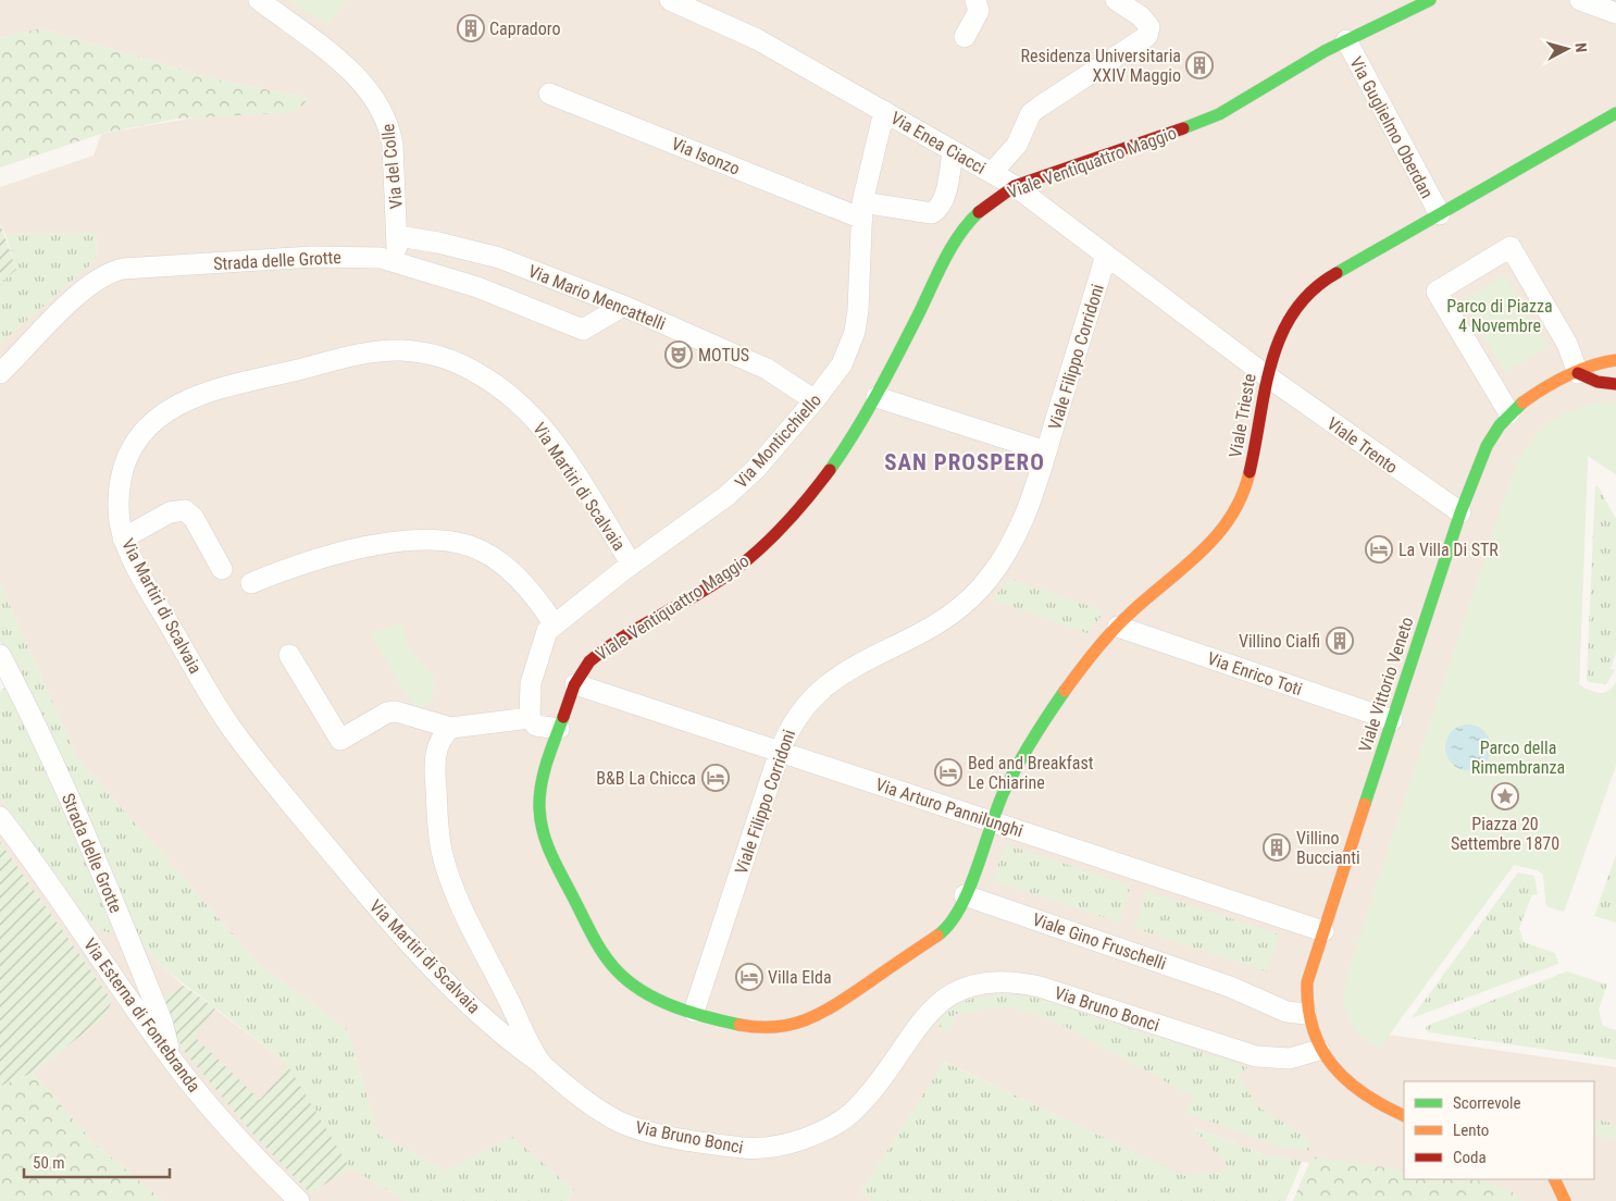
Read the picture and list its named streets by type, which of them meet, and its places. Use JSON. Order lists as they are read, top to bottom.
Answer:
{
  "streets": {
    "street": [
      "Via Guglielmo Oberdan",
      "Via Enea Ciacci",
      "Via Isonzo",
      "Viale Ventiquattro Maggio",
      "Via del Colle",
      "Strada delle Grotte",
      "Via Mario Mencattelli",
      "Viale Filippo Corridoni",
      "Viale Trieste",
      "Via Monticchiello",
      "Viale Trento",
      "Via Martiri di Scalvaia",
      "Via Enrico Toti",
      "Viale Vittorio Veneto",
      "Via Arturo Pannilunghi",
      "Viale Gino Fruschelli",
      "Via Bruno Bonci",
      "Via Esterna di Fontebranda"
    ]
  },
  "crossings": [
    ["Via Guglielmo Oberdan", "Viale Ventiquattro Maggio"],
    ["Via Guglielmo Oberdan", "Viale Trieste"],
    ["Via Enea Ciacci", "Via Isonzo"],
    ["Via Enea Ciacci", "Viale Ventiquattro Maggio"],
    ["Via Enea Ciacci", "Viale Filippo Corridoni"],
    ["Via Enea Ciacci", "Viale Trieste"],
    ["Via Enea Ciacci", "Via Monticchiello"],
    ["Via Enea Ciacci", "Viale Trento"],
    ["Via Isonzo", "Via Monticchiello"],
    ["Viale Ventiquattro Maggio", "Viale Filippo Corridoni"],
    ["Viale Ventiquattro Maggio", "Via Arturo Pannilunghi"],
    ["Viale Ventiquattro Maggio", "Viale Gino Fruschelli"],
    ["Via del Colle", "Strada delle Grotte"],
    ["Via del Colle", "Via Mario Mencattelli"],
    ["Strada delle Grotte", "Via Mario Mencattelli"],
    ["Strada delle Grotte", "Via Esterna di Fontebranda"],
    ["Via Mario Mencattelli", "Via Monticchiello"],
    ["Viale Filippo Corridoni", "Via Arturo Pannilunghi"],
    ["Viale Trieste", "Viale Trento"],
    ["Viale Trieste", "Via Enrico Toti"],
    ["Viale Trieste", "Via Arturo Pannilunghi"],
    ["Via Monticchiello", "Via Martiri di Scalvaia"],
    ["Viale Trento", "Viale Vittorio Veneto"],
    ["Via Martiri di Scalvaia", "Via Bruno Bonci"],
    ["Via Enrico Toti", "Viale Vittorio Veneto"],
    ["Viale Vittorio Veneto", "Via Arturo Pannilunghi"],
    ["Viale Vittorio Veneto", "Viale Gino Fruschelli"],
    ["Viale Vittorio Veneto", "Via Bruno Bonci"]
  ],
  "districts": ["SAN PROSPERO"],
  "parks": ["Parco di Piazza 4 Novembre", "Parco della Rimembranza"],
  "places": {
    "building": [
      "Capradoro",
      "Residenza Universitaria XXIV Maggio",
      "Villino Cialfi",
      "Villino Buccianti"
    ],
    "theatre": ["MOTUS"],
    "hotel": [
      "La Villa Di STR",
      "Bed and Breakfast Le Chiarine",
      "B&B La Chicca",
      "Villa Elda"
    ],
    "place": ["Piazza 20 Settembre 1870"]
  },
  "legend": ["Scorrevole", "Lento", "Coda"],
  "scale_bar": "50 m",
  "north": "right"
}
